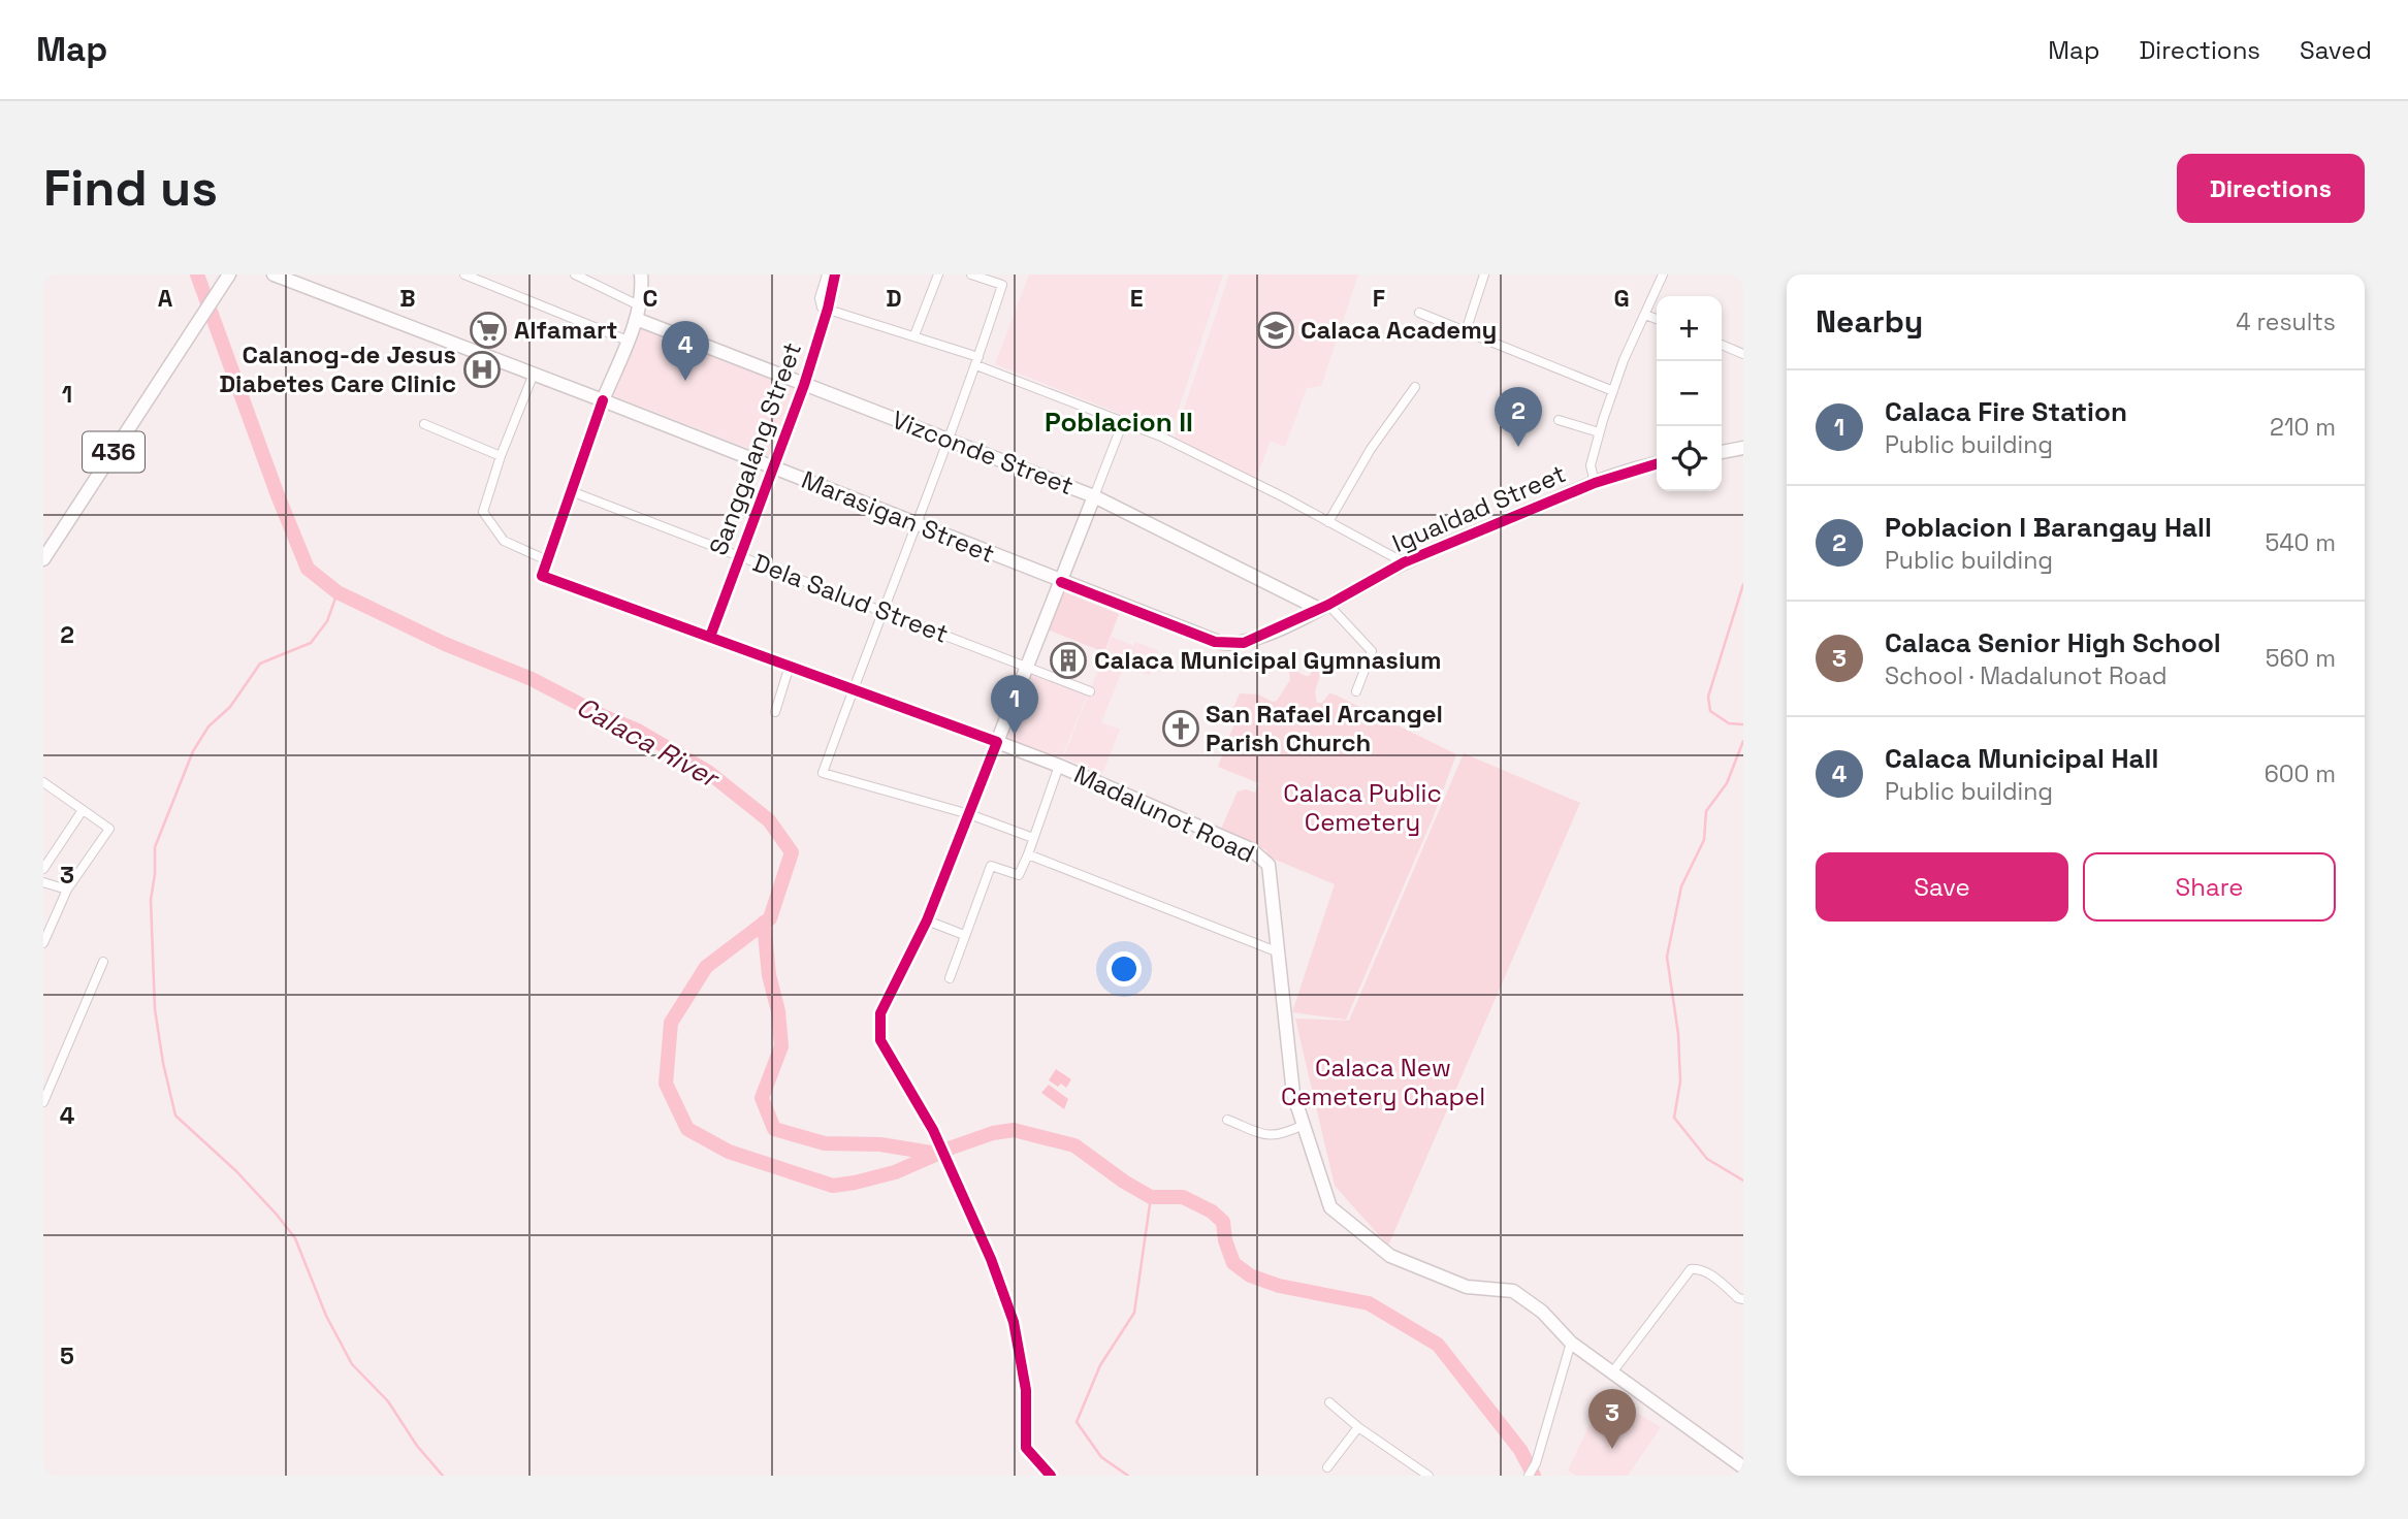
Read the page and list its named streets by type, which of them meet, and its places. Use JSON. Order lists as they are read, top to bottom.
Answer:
{
  "streets": {
    "main road": [
      "436",
      "Vizconde Street",
      "Igualdad Street",
      "Marasigan Street",
      "Madalunot Road"
    ],
    "street": ["Sanggalang Street", "Dela Salud Street"]
  },
  "crossings": [
    ["Sanggalang Street", "Vizconde Street"],
    ["Sanggalang Street", "Marasigan Street"],
    ["Sanggalang Street", "Dela Salud Street"],
    ["Vizconde Street", "Igualdad Street"],
    ["Vizconde Street", "Marasigan Street"],
    ["Igualdad Street", "Marasigan Street"]
  ],
  "districts": ["Poblacion II"],
  "water": ["Calaca River"],
  "parks": ["Calaca Public Cemetery", "Calaca New Cemetery Chapel"],
  "places": {
    "supermarket": ["Alfamart"],
    "school or university": ["Calaca Academy"],
    "hospital": ["Calanog-de Jesus Diabetes Care Clinic"],
    "building": ["Calaca Municipal Gymnasium"],
    "church": ["San Rafael Arcangel Parish Church"]
  },
  "page": {
    "header": "Map",
    "nav": ["Map", "Directions", "Saved"],
    "buttons": [
      "Directions",
      ["Save", "Share"]
    ],
    "title": "Find us",
    "heading": ["Nearby", "4 results"],
    "map_buttons": ["+", "−"],
    "pins": [
      "4",
      "2",
      "1",
      "3"
    ],
    "list": [
      {
        "mark": "1",
        "name": "Calaca Fire Station",
        "note": "Public building",
        "value": "210 m"
      },
      {
        "mark": "2",
        "name": "Poblacion I Barangay Hall",
        "note": "Public building",
        "value": "540 m"
      },
      {
        "mark": "3",
        "name": "Calaca Senior High School",
        "note": "School · Madalunot Road",
        "value": "560 m"
      },
      {
        "mark": "4",
        "name": "Calaca Municipal Hall",
        "note": "Public building",
        "value": "600 m"
      }
    ]
  },
  "grid": {
    "columns": [
      "A",
      "B",
      "C",
      "D",
      "E",
      "F",
      "G"
    ],
    "rows": [
      "1",
      "2",
      "3",
      "4",
      "5"
    ]
  }
}
